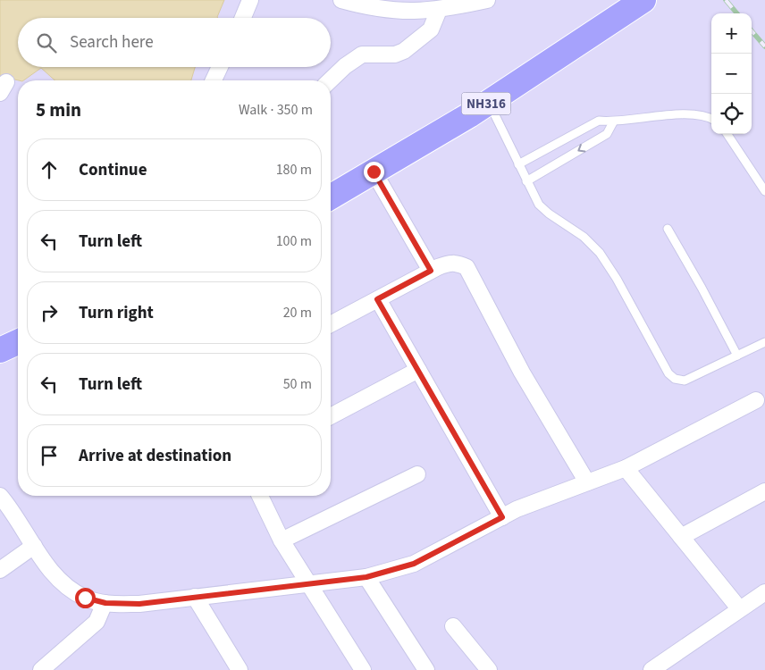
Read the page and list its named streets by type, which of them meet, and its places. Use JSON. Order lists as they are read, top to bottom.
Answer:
{
  "streets": {
    "highway": ["NH316"]
  },
  "page": {
    "map_buttons": ["+", "−"],
    "search": "Search here",
    "heading": ["5 min", "Walk · 350 m"],
    "list": [
      ["Continue", "180 m"],
      ["Turn left", "100 m"],
      ["Turn right", "20 m"],
      ["Turn left", "50 m"],
      "Arrive at destination"
    ]
  }
}
